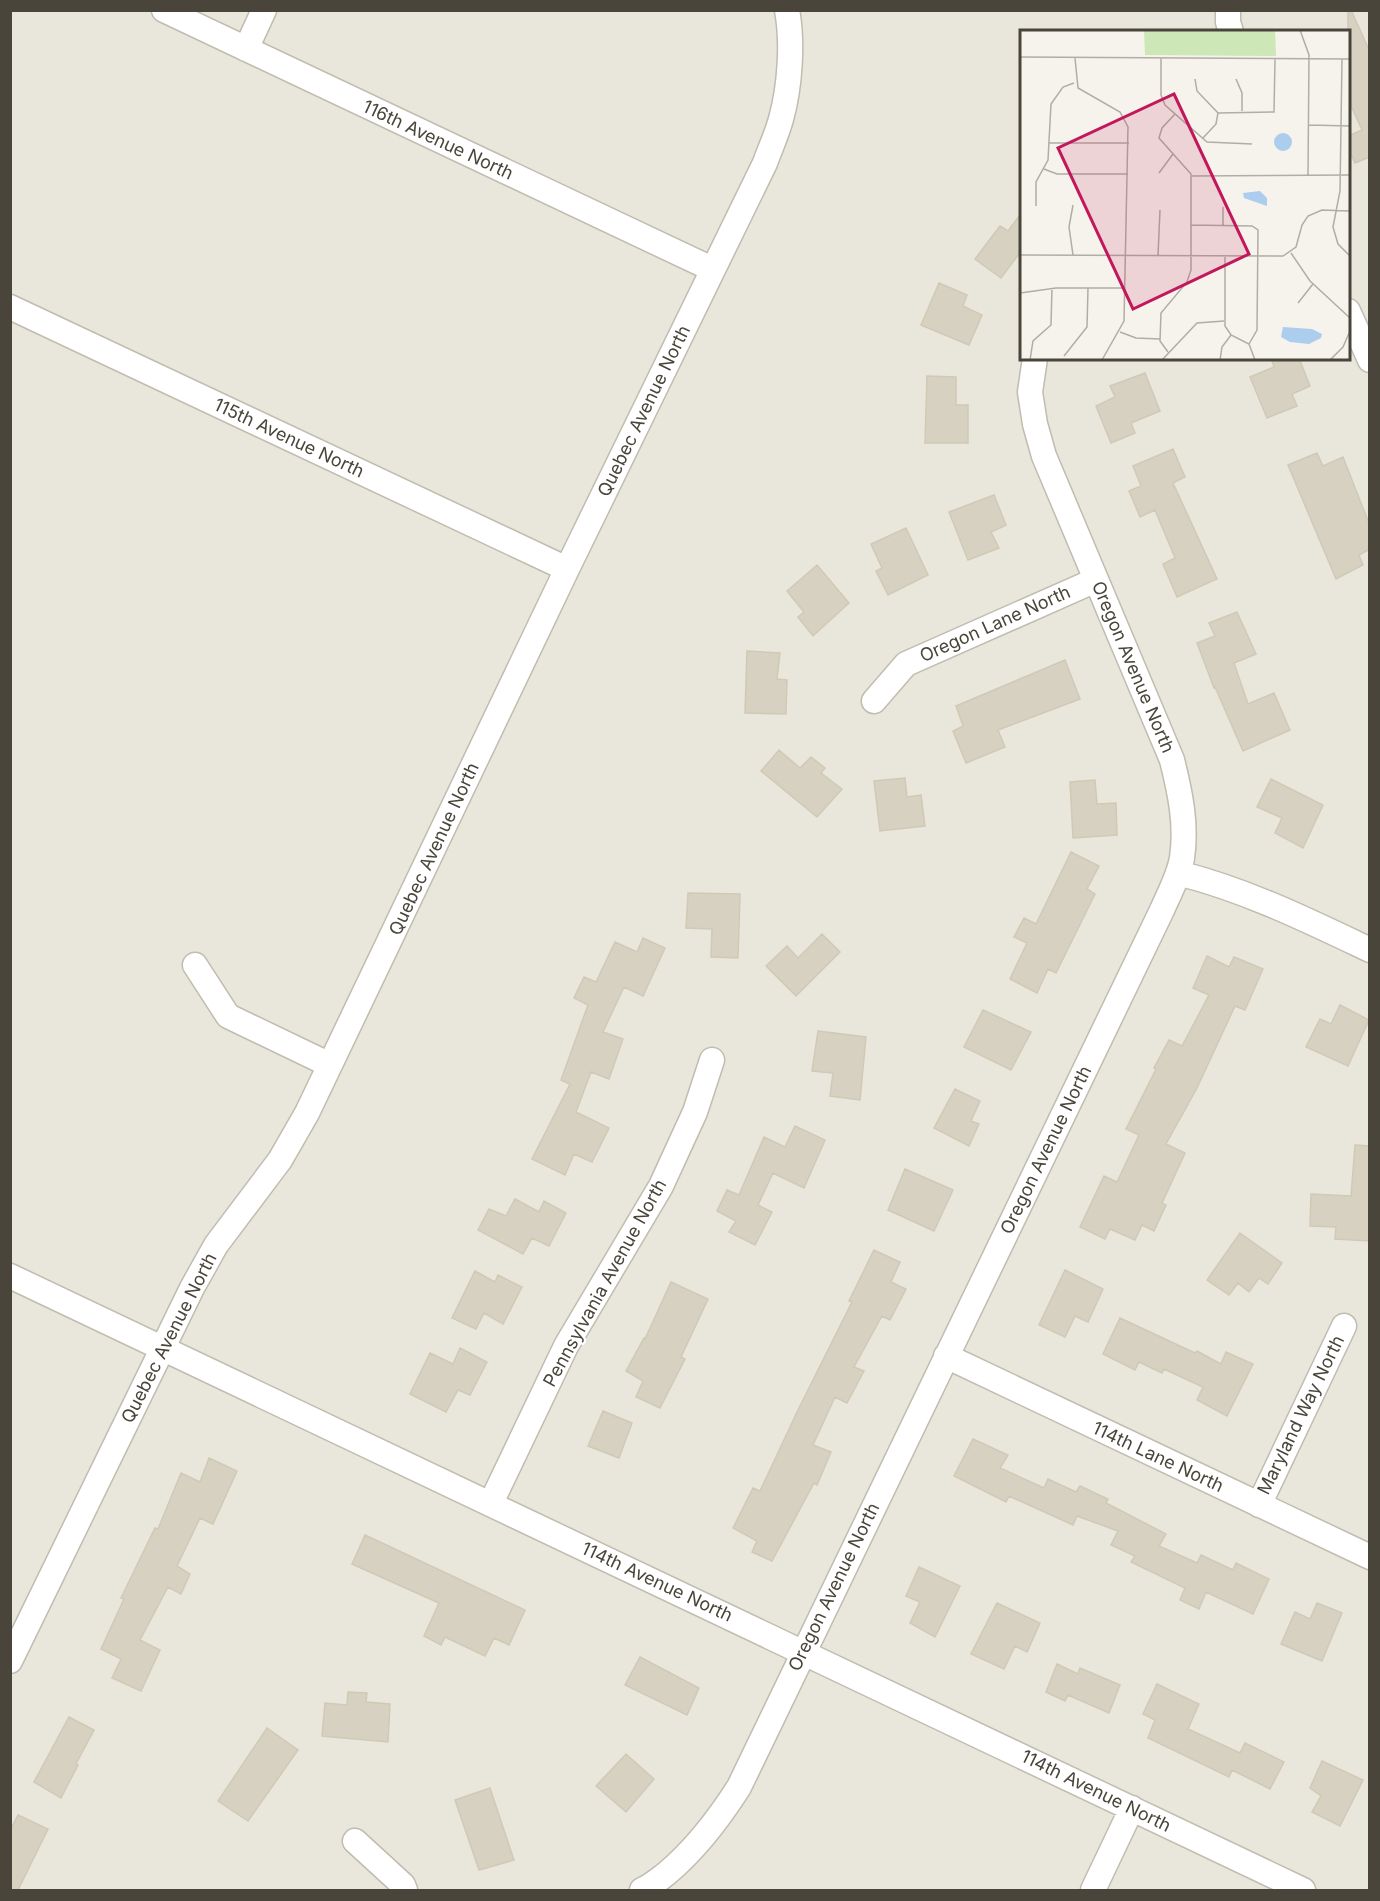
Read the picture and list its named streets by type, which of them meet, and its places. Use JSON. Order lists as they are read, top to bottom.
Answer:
{
  "streets": {
    "street": [
      "116th Avenue North",
      "Quebec Avenue North",
      "115th Avenue North",
      "Oregon Lane North",
      "Oregon Avenue North",
      "Pennsylvania Avenue North",
      "Maryland Way North",
      "114th Lane North",
      "114th Avenue North"
    ]
  },
  "crossings": [
    ["116th Avenue North", "Quebec Avenue North"],
    ["Quebec Avenue North", "115th Avenue North"],
    ["Quebec Avenue North", "114th Avenue North"],
    ["Oregon Lane North", "Oregon Avenue North"],
    ["Oregon Avenue North", "114th Lane North"],
    ["Oregon Avenue North", "114th Avenue North"],
    ["Pennsylvania Avenue North", "114th Avenue North"],
    ["Maryland Way North", "114th Lane North"]
  ]
}
